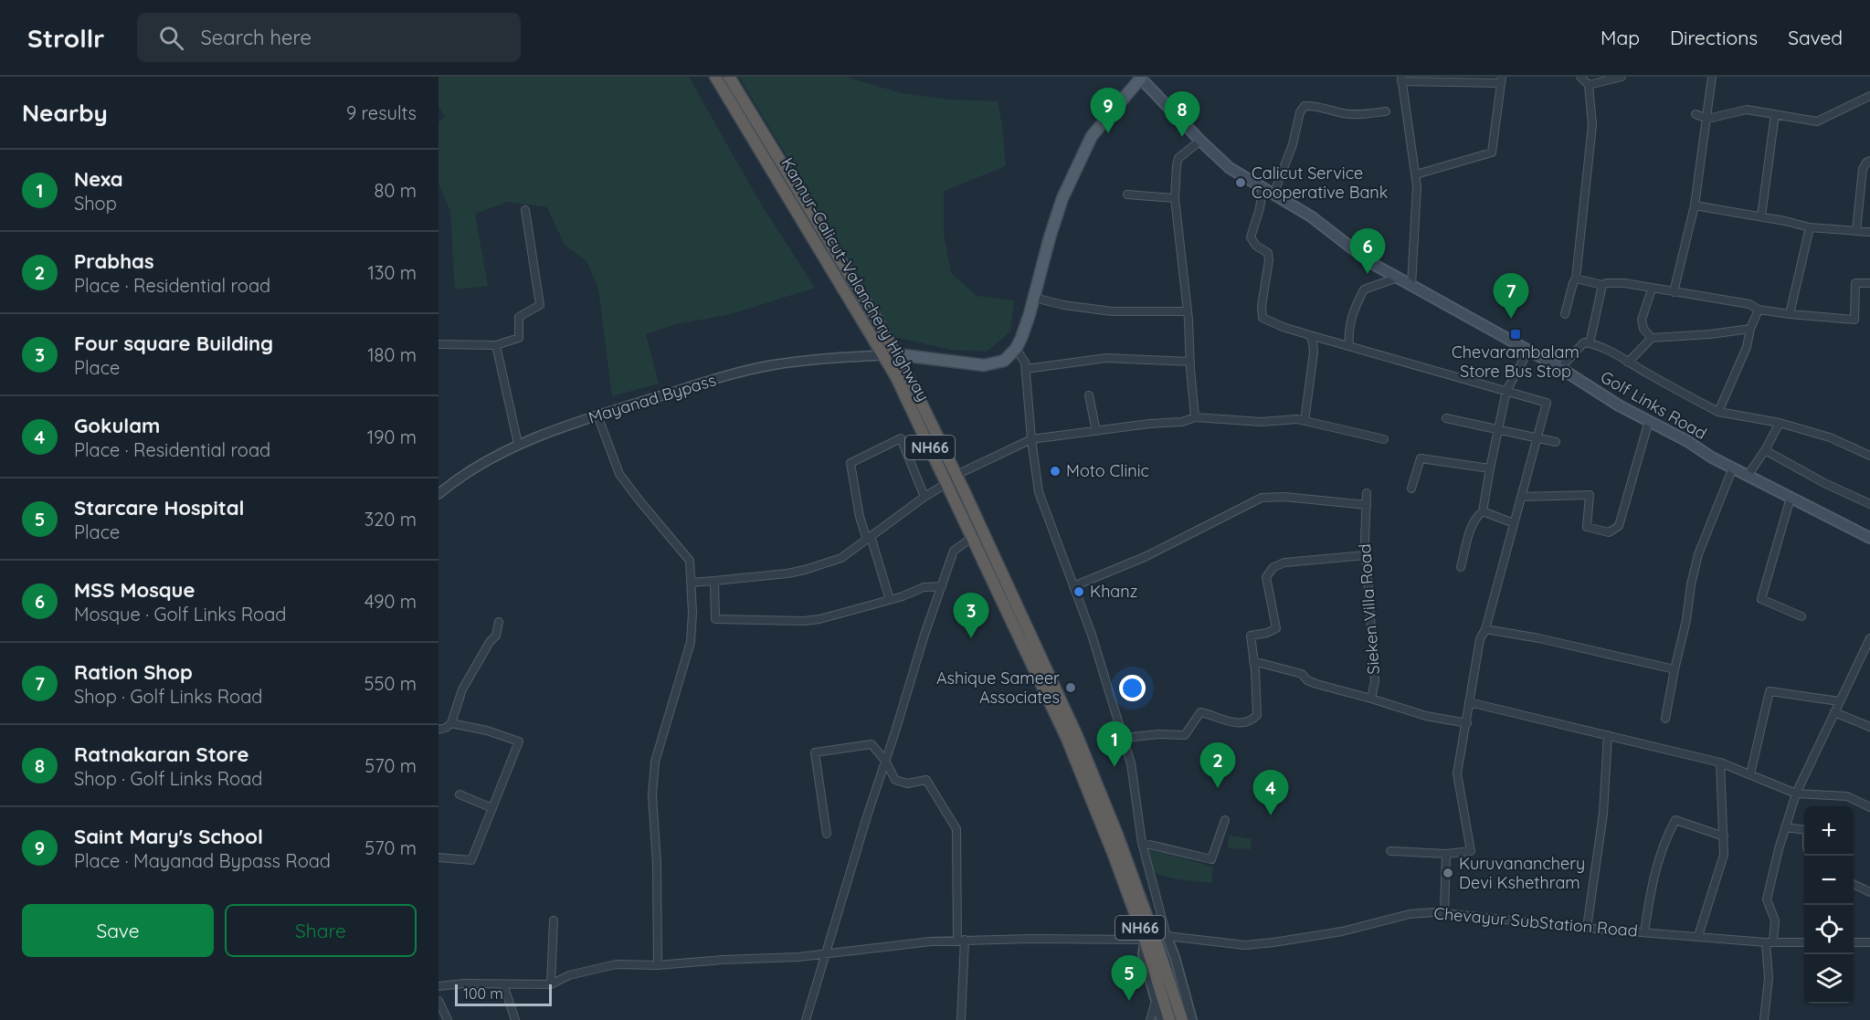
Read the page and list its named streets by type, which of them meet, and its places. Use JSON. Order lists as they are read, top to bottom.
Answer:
{
  "streets": {
    "highway": ["Kannur-Calicut-Valanchery Highway", "NH66"],
    "main road": ["Golf Links Road"],
    "street": ["Mayanad Bypass", "Sieken Villa Road", "Chevayur SubStation Road"]
  },
  "crossings": [
    ["Kannur-Calicut-Valanchery Highway", "Mayanad Bypass"]
  ],
  "places": {
    "other": [
      "Calicut Service Cooperative Bank",
      "Moto Clinic",
      "Khanz",
      "Ashique Sameer Associates",
      "Kuruvananchery Devi Kshethram"
    ],
    "transit": ["Chevarambalam Store Bus Stop"]
  },
  "scale_bar": "100 m",
  "page": {
    "header": "Strollr",
    "search": "Search here",
    "nav": ["Map", "Directions", "Saved"],
    "heading": ["Nearby", "9 results"],
    "pins": [
      "9",
      "8",
      "6",
      "7",
      "3",
      "1",
      "2",
      "4",
      "5"
    ],
    "list": [
      {
        "mark": "1",
        "name": "Nexa",
        "note": "Shop",
        "value": "80 m"
      },
      {
        "mark": "2",
        "name": "Prabhas",
        "note": "Place · Residential road",
        "value": "130 m"
      },
      {
        "mark": "3",
        "name": "Four square Building",
        "note": "Place",
        "value": "180 m"
      },
      {
        "mark": "4",
        "name": "Gokulam",
        "note": "Place · Residential road",
        "value": "190 m"
      },
      {
        "mark": "5",
        "name": "Starcare Hospital",
        "note": "Place",
        "value": "320 m"
      },
      {
        "mark": "6",
        "name": "MSS Mosque",
        "note": "Mosque · Golf Links Road",
        "value": "490 m"
      },
      {
        "mark": "7",
        "name": "Ration Shop",
        "note": "Shop · Golf Links Road",
        "value": "550 m"
      },
      {
        "mark": "8",
        "name": "Ratnakaran Store",
        "note": "Shop · Golf Links Road",
        "value": "570 m"
      },
      {
        "mark": "9",
        "name": "Saint Mary's School",
        "note": "Place · Mayanad Bypass Road",
        "value": "570 m"
      }
    ],
    "map_buttons": ["+", "−"],
    "buttons": ["Save", "Share"],
    "scale": "100 m"
  }
}
